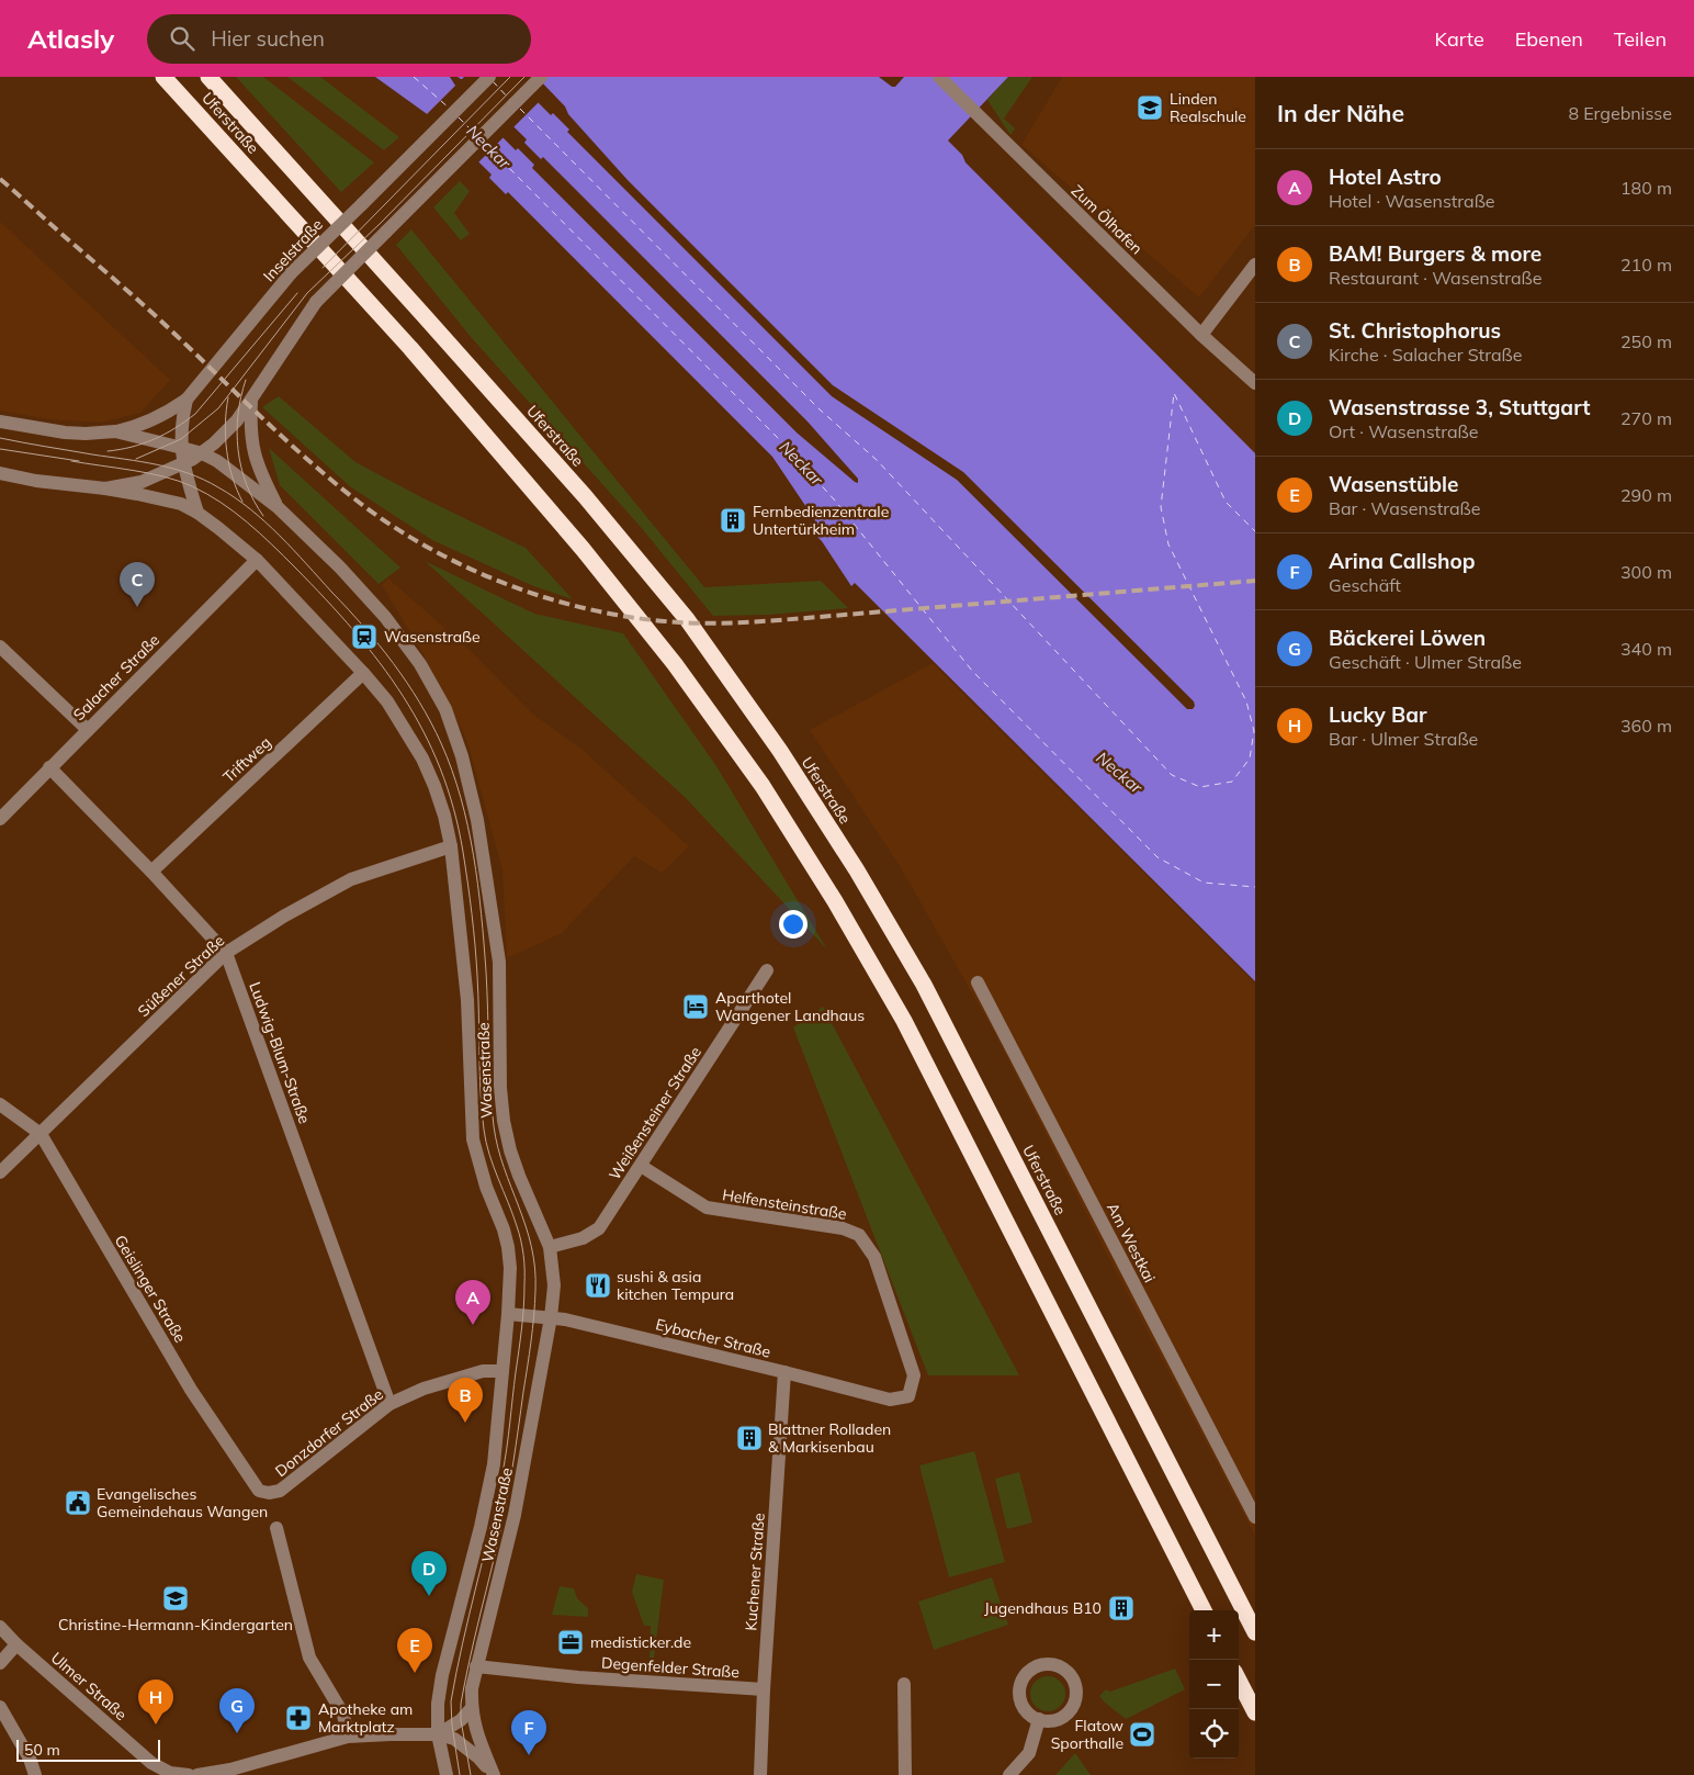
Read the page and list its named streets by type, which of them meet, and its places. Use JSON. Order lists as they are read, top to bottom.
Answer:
{
  "streets": {
    "highway": ["Uferstraße"],
    "street": [
      "Zum Ölhafen",
      "Inselstraße",
      "Salacher Straße",
      "Triftweg",
      "Süßener Straße",
      "Ludwig-Blum-Straße",
      "Wasenstraße",
      "Weißensteiner Straße",
      "Helfensteinstraße",
      "Am Westkai",
      "Geislinger Straße",
      "Eybacher Straße",
      "Donzdorfer Straße",
      "Kuchener Straße",
      "Degenfelder Straße",
      "Ulmer Straße"
    ]
  },
  "crossings": [
    ["Inselstraße", "Wasenstraße"],
    ["Salacher Straße", "Ludwig-Blum-Straße"],
    ["Salacher Straße", "Wasenstraße"],
    ["Triftweg", "Ludwig-Blum-Straße"],
    ["Triftweg", "Wasenstraße"],
    ["Süßener Straße", "Ludwig-Blum-Straße"],
    ["Süßener Straße", "Wasenstraße"],
    ["Süßener Straße", "Geislinger Straße"],
    ["Ludwig-Blum-Straße", "Donzdorfer Straße"],
    ["Wasenstraße", "Weißensteiner Straße"],
    ["Wasenstraße", "Eybacher Straße"],
    ["Wasenstraße", "Donzdorfer Straße"],
    ["Wasenstraße", "Degenfelder Straße"],
    ["Weißensteiner Straße", "Helfensteinstraße"],
    ["Helfensteinstraße", "Eybacher Straße"],
    ["Geislinger Straße", "Donzdorfer Straße"],
    ["Eybacher Straße", "Kuchener Straße"],
    ["Kuchener Straße", "Degenfelder Straße"]
  ],
  "water": ["Neckar"],
  "places": {
    "school or university": ["Linden Realschule", "Christine-Hermann-Kindergarten"],
    "building": ["Fernbedienzentrale Untertürkheim", "Blattner Rolladen & Markisenbau", "Jugendhaus B10"],
    "station": ["Wasenstraße"],
    "hotel": ["Aparthotel Wangener Landhaus"],
    "restaurant": ["sushi & asia kitchen Tempura"],
    "public building": ["Evangelisches Gemeindehaus Wangen"],
    "office": ["medisticker.de"],
    "pharmacy": ["Apotheke am Marktplatz"],
    "sports": ["Flatow Sporthalle"]
  },
  "scale_bar": "50 m",
  "page": {
    "header": "Atlasly",
    "search": "Hier suchen",
    "nav": ["Karte", "Ebenen", "Teilen"],
    "heading": ["In der Nähe", "8 Ergebnisse"],
    "list": [
      {
        "mark": "A",
        "name": "Hotel Astro",
        "note": "Hotel · Wasenstraße",
        "value": "180 m"
      },
      {
        "mark": "B",
        "name": "BAM! Burgers & more",
        "note": "Restaurant · Wasenstraße",
        "value": "210 m"
      },
      {
        "mark": "C",
        "name": "St. Christophorus",
        "note": "Kirche · Salacher Straße",
        "value": "250 m"
      },
      {
        "mark": "D",
        "name": "Wasenstrasse 3, Stuttgart",
        "note": "Ort · Wasenstraße",
        "value": "270 m"
      },
      {
        "mark": "E",
        "name": "Wasenstüble",
        "note": "Bar · Wasenstraße",
        "value": "290 m"
      },
      {
        "mark": "F",
        "name": "Arina Callshop",
        "note": "Geschäft",
        "value": "300 m"
      },
      {
        "mark": "G",
        "name": "Bäckerei Löwen",
        "note": "Geschäft · Ulmer Straße",
        "value": "340 m"
      },
      {
        "mark": "H",
        "name": "Lucky Bar",
        "note": "Bar · Ulmer Straße",
        "value": "360 m"
      }
    ],
    "pins": [
      "C",
      "A",
      "B",
      "D",
      "E",
      "H",
      "G",
      "F"
    ],
    "map_buttons": ["+", "−"],
    "scale": "50 m"
  }
}
